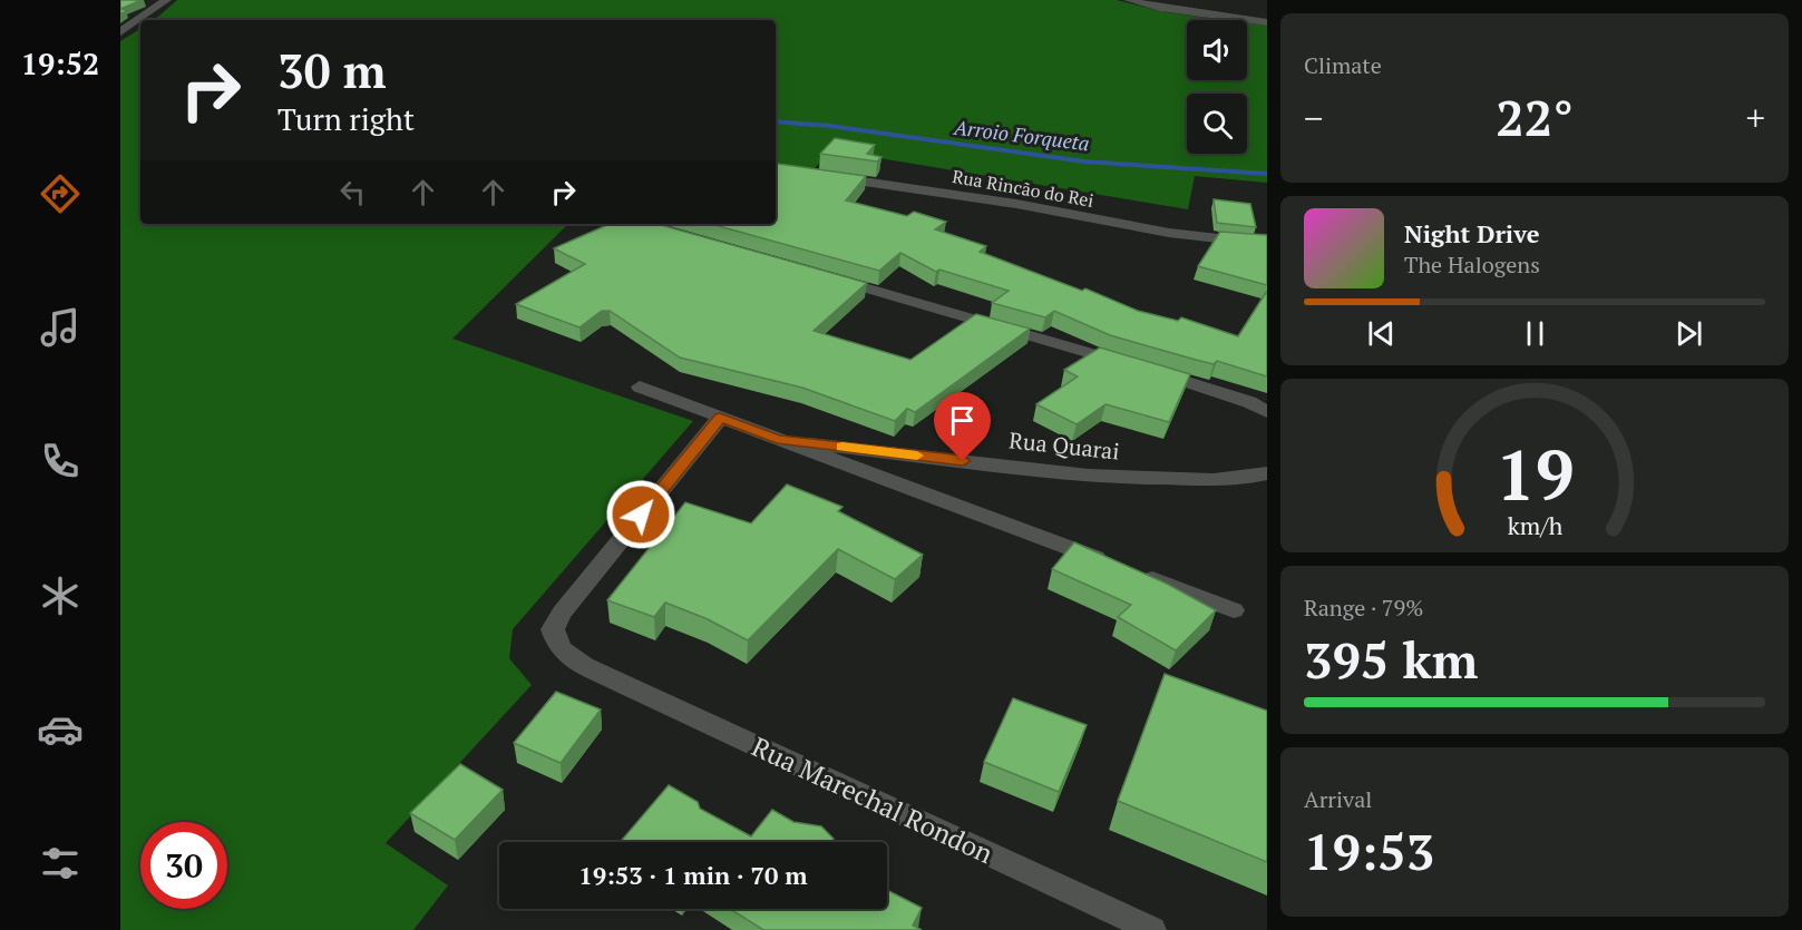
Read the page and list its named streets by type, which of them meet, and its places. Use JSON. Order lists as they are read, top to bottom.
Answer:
{
  "streets": {
    "street": ["Rua Rincão do Rei", "Rua Quarai", "Rua Marechal Rondon"]
  },
  "water": ["Arroio Forqueta"],
  "page": {
    "tabs": "19:52",
    "tile": [
      "Climate",
      ["Range · 79%", "395 km"],
      ["Arrival", "19:53"]
    ],
    "turn": ["30 m", "Turn right"],
    "heat": ["−", "22°", "+"],
    "song": ["Night Drive", "The Halogens"],
    "limit": "30",
    "trip": "19:53 · 1 min · 70 m",
    "gauge": ["19", "km/h"]
  }
}
